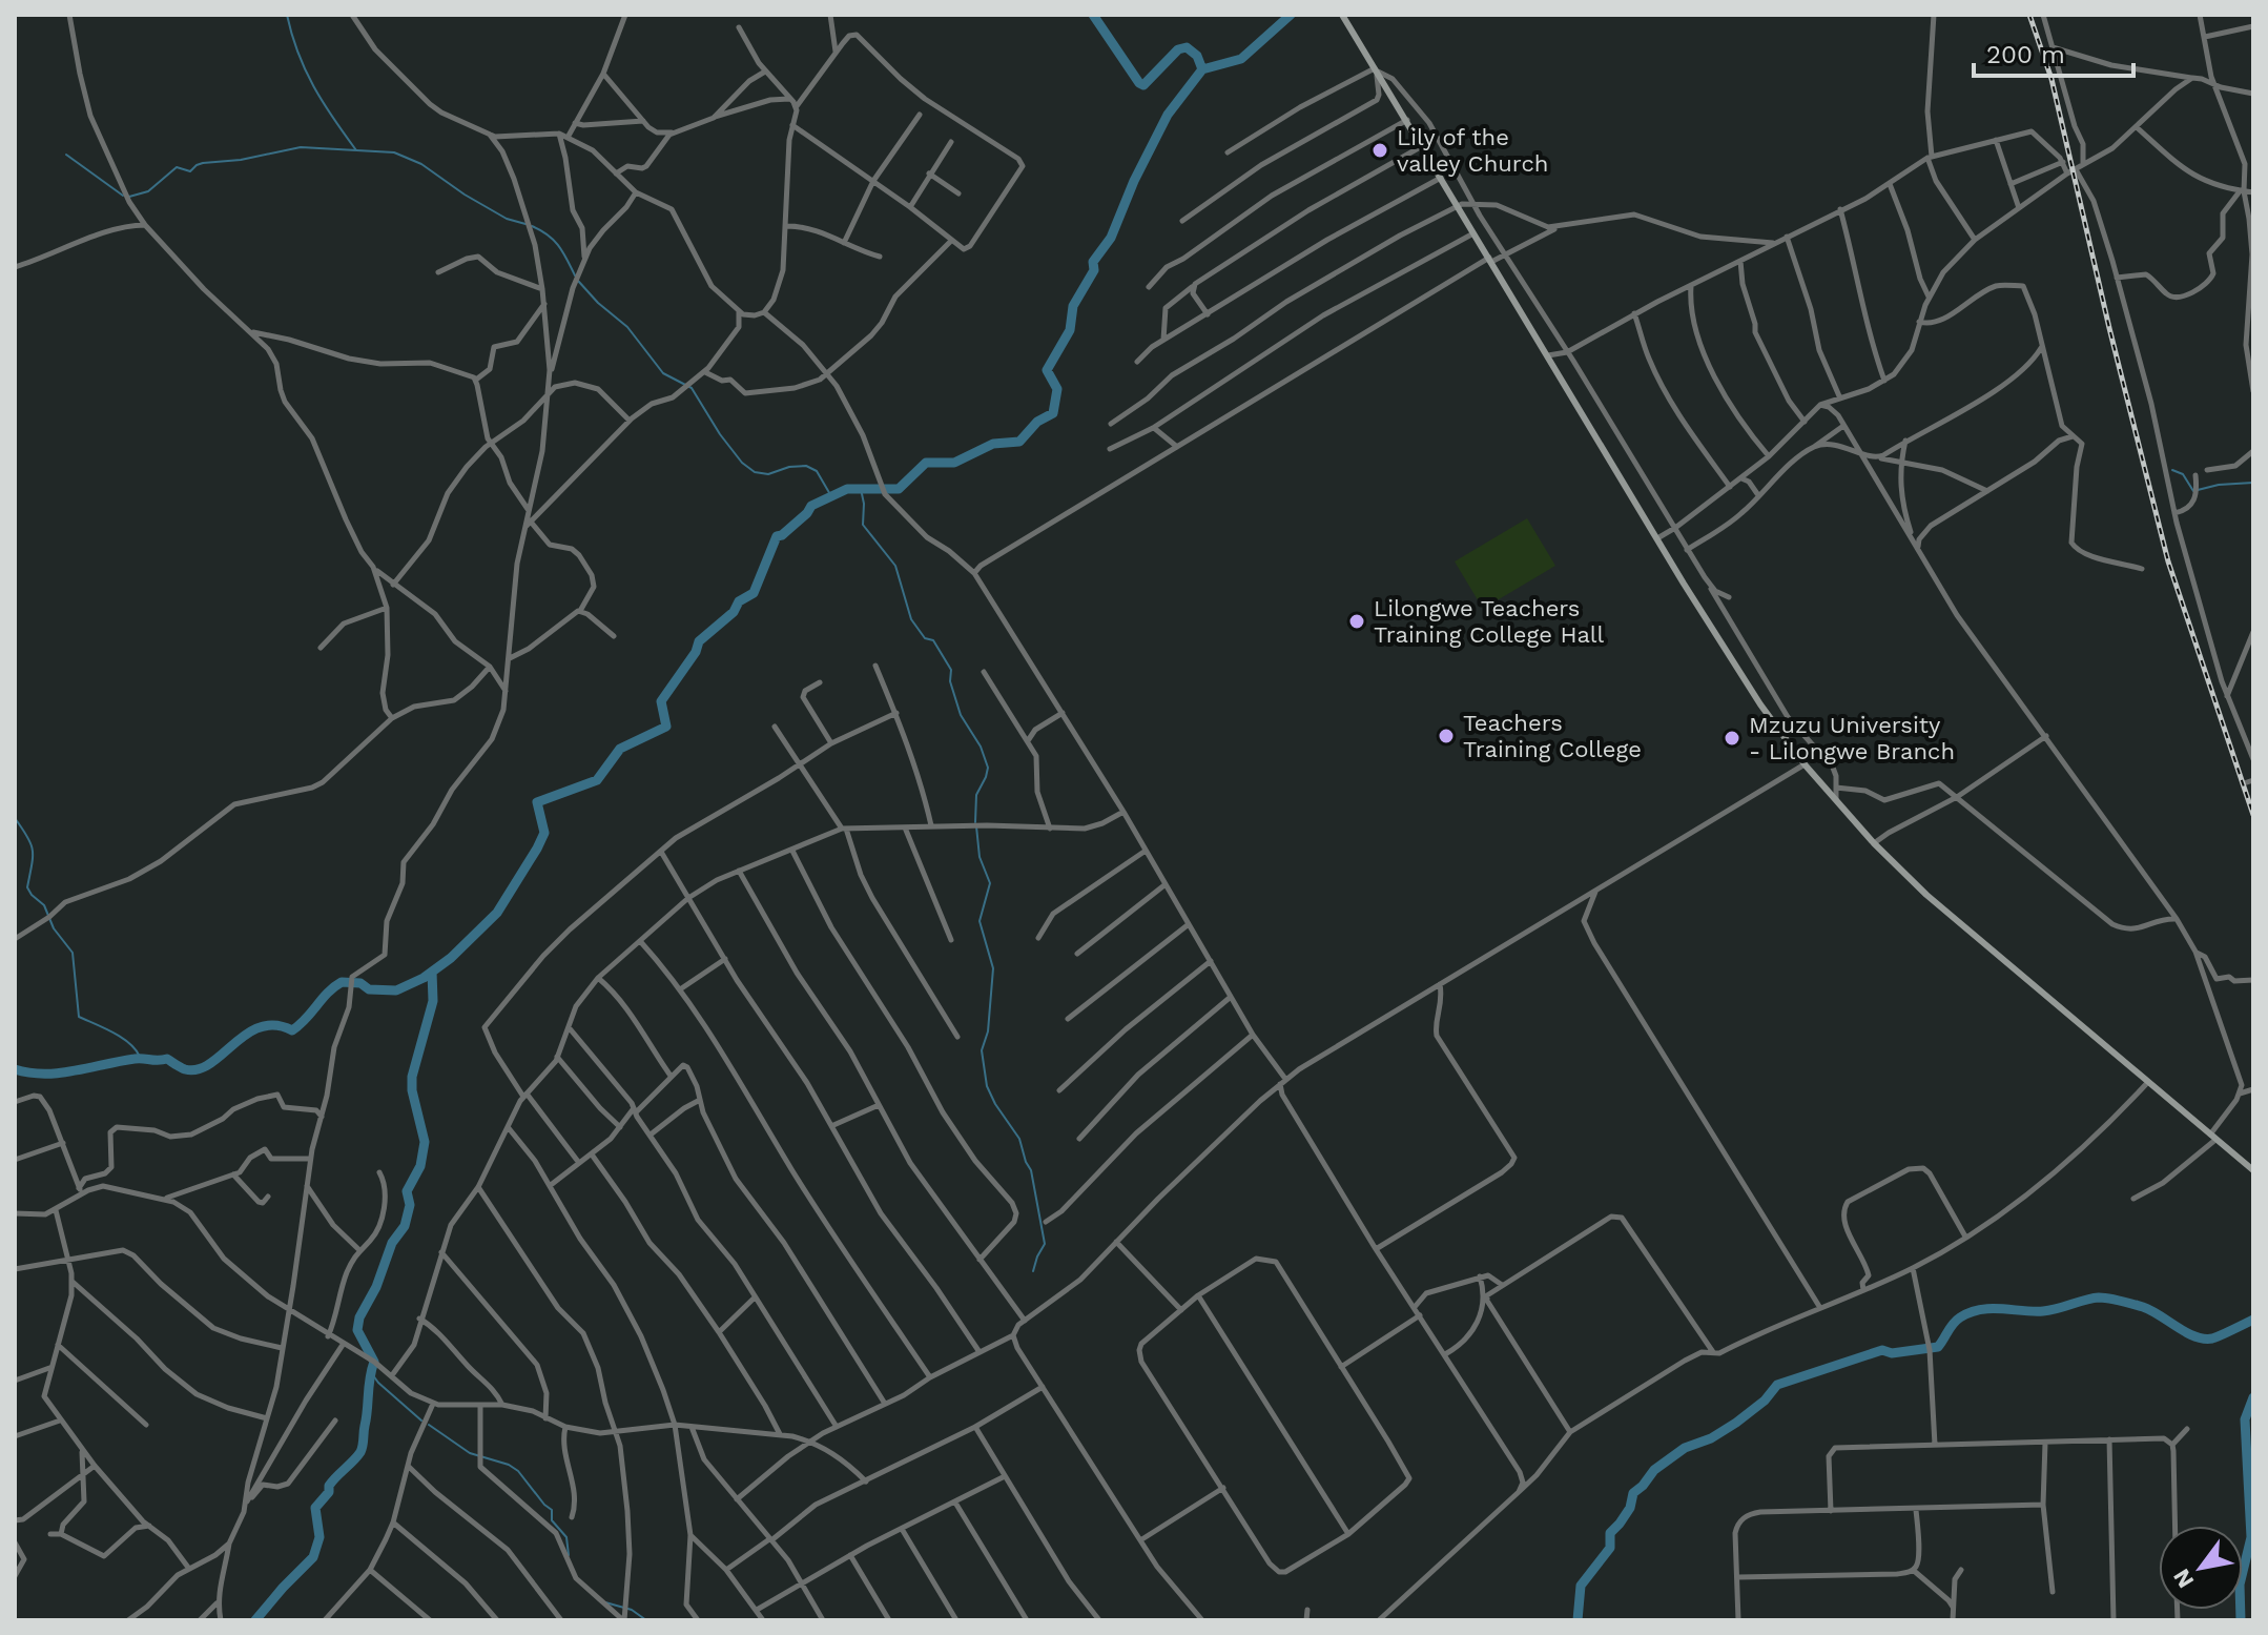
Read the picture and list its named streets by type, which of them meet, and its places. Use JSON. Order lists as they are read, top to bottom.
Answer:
{
  "places": [
    "Lily of the valley Church",
    "Lilongwe Teachers Training College Hall",
    "Teachers Training College",
    "Mzuzu University - Lilongwe Branch"
  ],
  "scale_bar": "200 m",
  "north": "bottom left"
}
